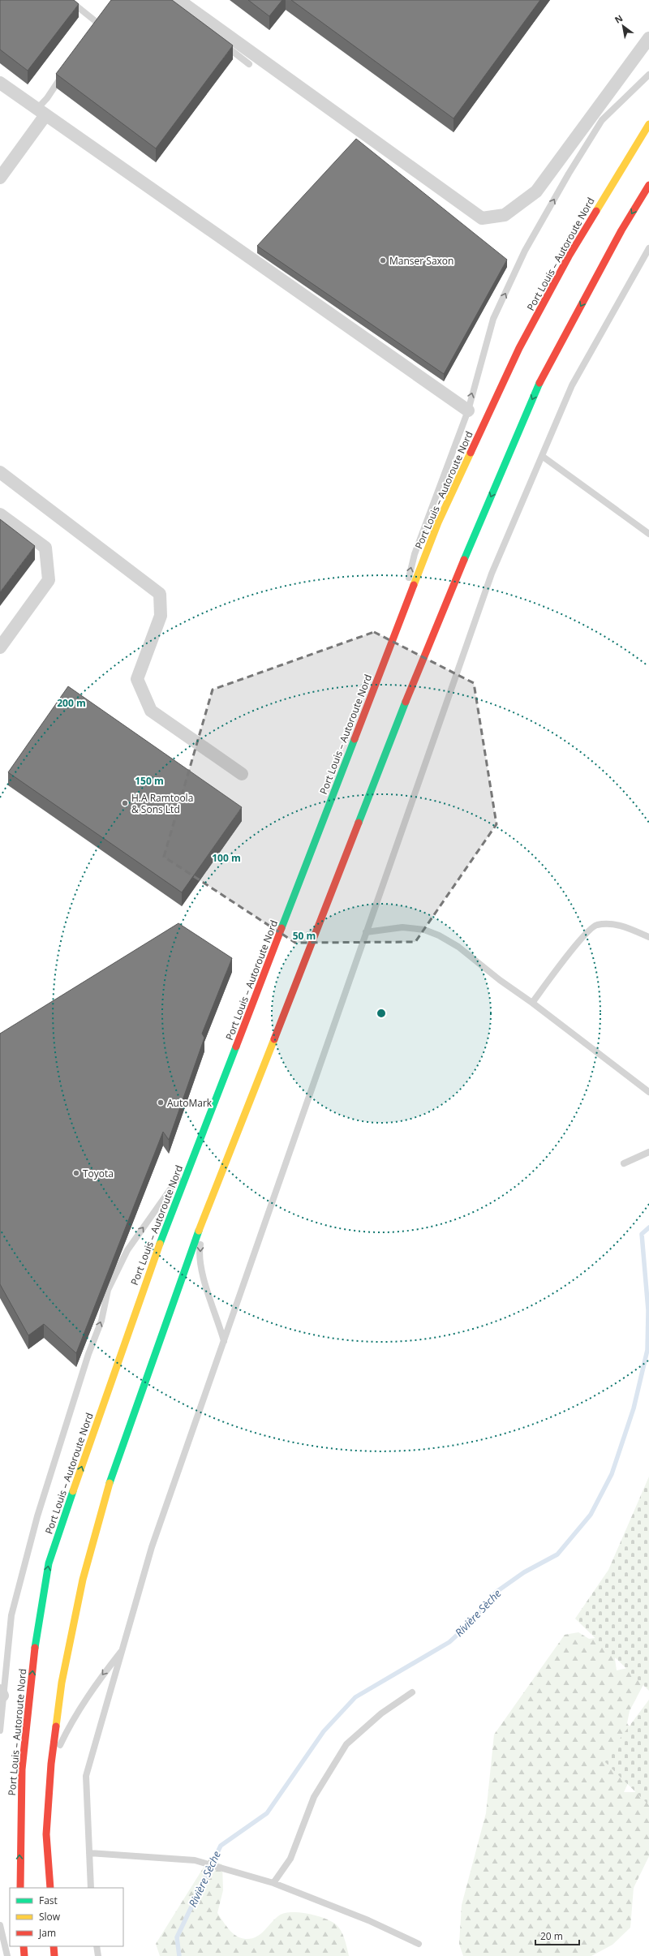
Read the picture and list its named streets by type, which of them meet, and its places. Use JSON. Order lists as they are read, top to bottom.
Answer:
{
  "streets": {
    "highway": ["Port Louis – Autoroute Nord"]
  },
  "water": ["Rivière Sèche"],
  "places": [
    "Manser Saxon",
    "H.A Ramtoola & Sons Ltd",
    "AutoMark",
    "Toyota"
  ],
  "legend": ["Fast", "Slow", "Jam"],
  "scale_bar": "20 m",
  "north": "top left",
  "rings": [
    "200 m",
    "150 m",
    "100 m",
    "50 m"
  ]
}
